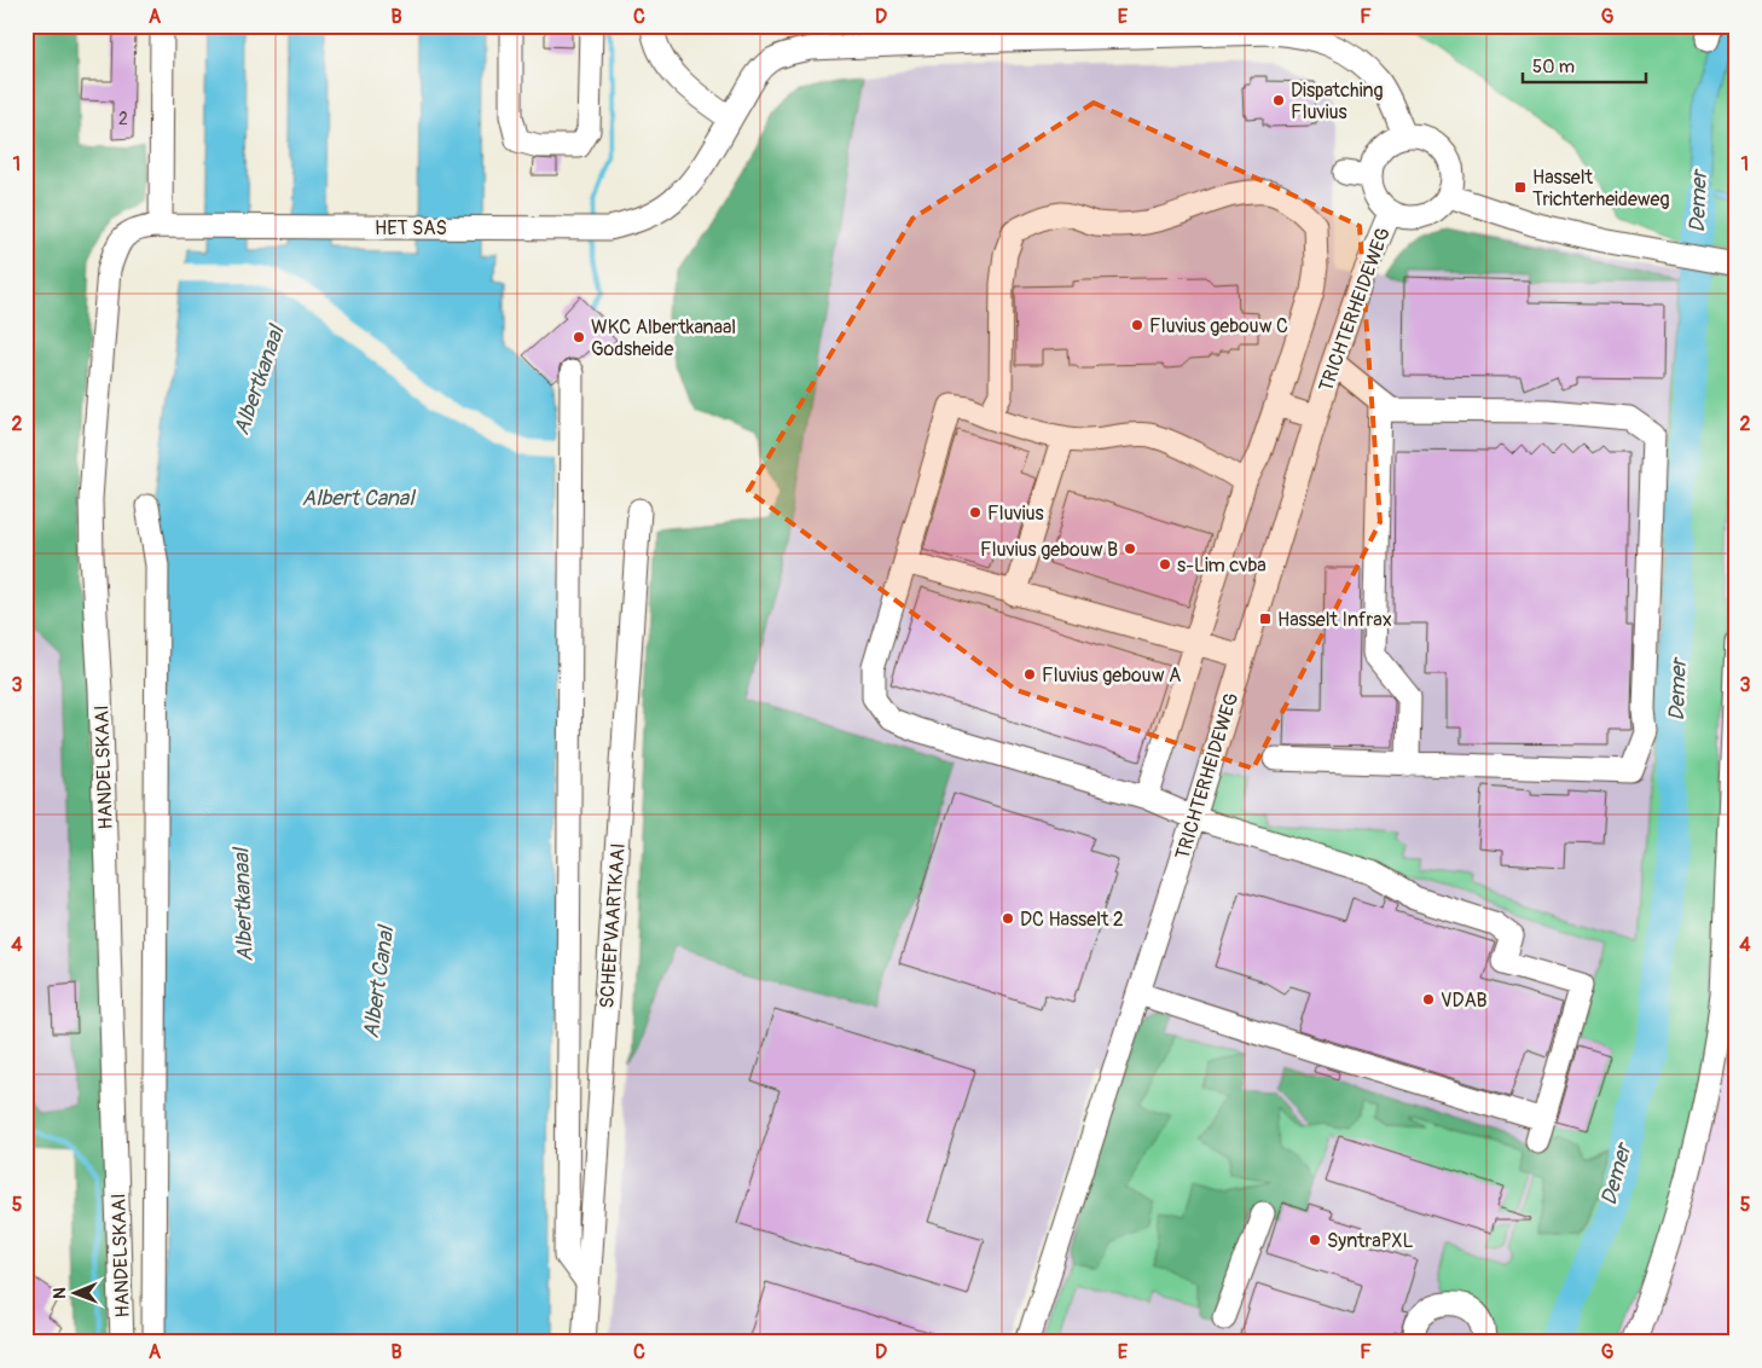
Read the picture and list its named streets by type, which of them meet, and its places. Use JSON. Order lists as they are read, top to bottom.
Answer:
{
  "streets": {
    "street": [
      "HET SAS",
      "TRICHTERHEIDEWEG",
      "HANDELSKAAI",
      "SCHEEPVAARTKAAI"
    ]
  },
  "crossings": [
    ["HET SAS", "TRICHTERHEIDEWEG"],
    ["HET SAS", "HANDELSKAAI"]
  ],
  "water": ["Demer", "Albertkanaal", "Albert Canal"],
  "places": {
    "other": [
      "Dispatching Fluvius",
      "Fluvius gebouw C",
      "WKC Albertkanaal Godsheide",
      "Fluvius",
      "Fluvius gebouw B",
      "s-Lim cvba",
      "Fluvius gebouw A",
      "DC Hasselt 2",
      "VDAB",
      "SyntraPXL"
    ],
    "transit": ["Hasselt Trichterheideweg", "Hasselt Infrax"]
  },
  "house_numbers": ["2"],
  "scale_bar": "50 m",
  "north": "left",
  "grid": {
    "columns": [
      "A",
      "B",
      "C",
      "D",
      "E",
      "F",
      "G"
    ],
    "rows": [
      "1",
      "2",
      "3",
      "4",
      "5"
    ]
  }
}
